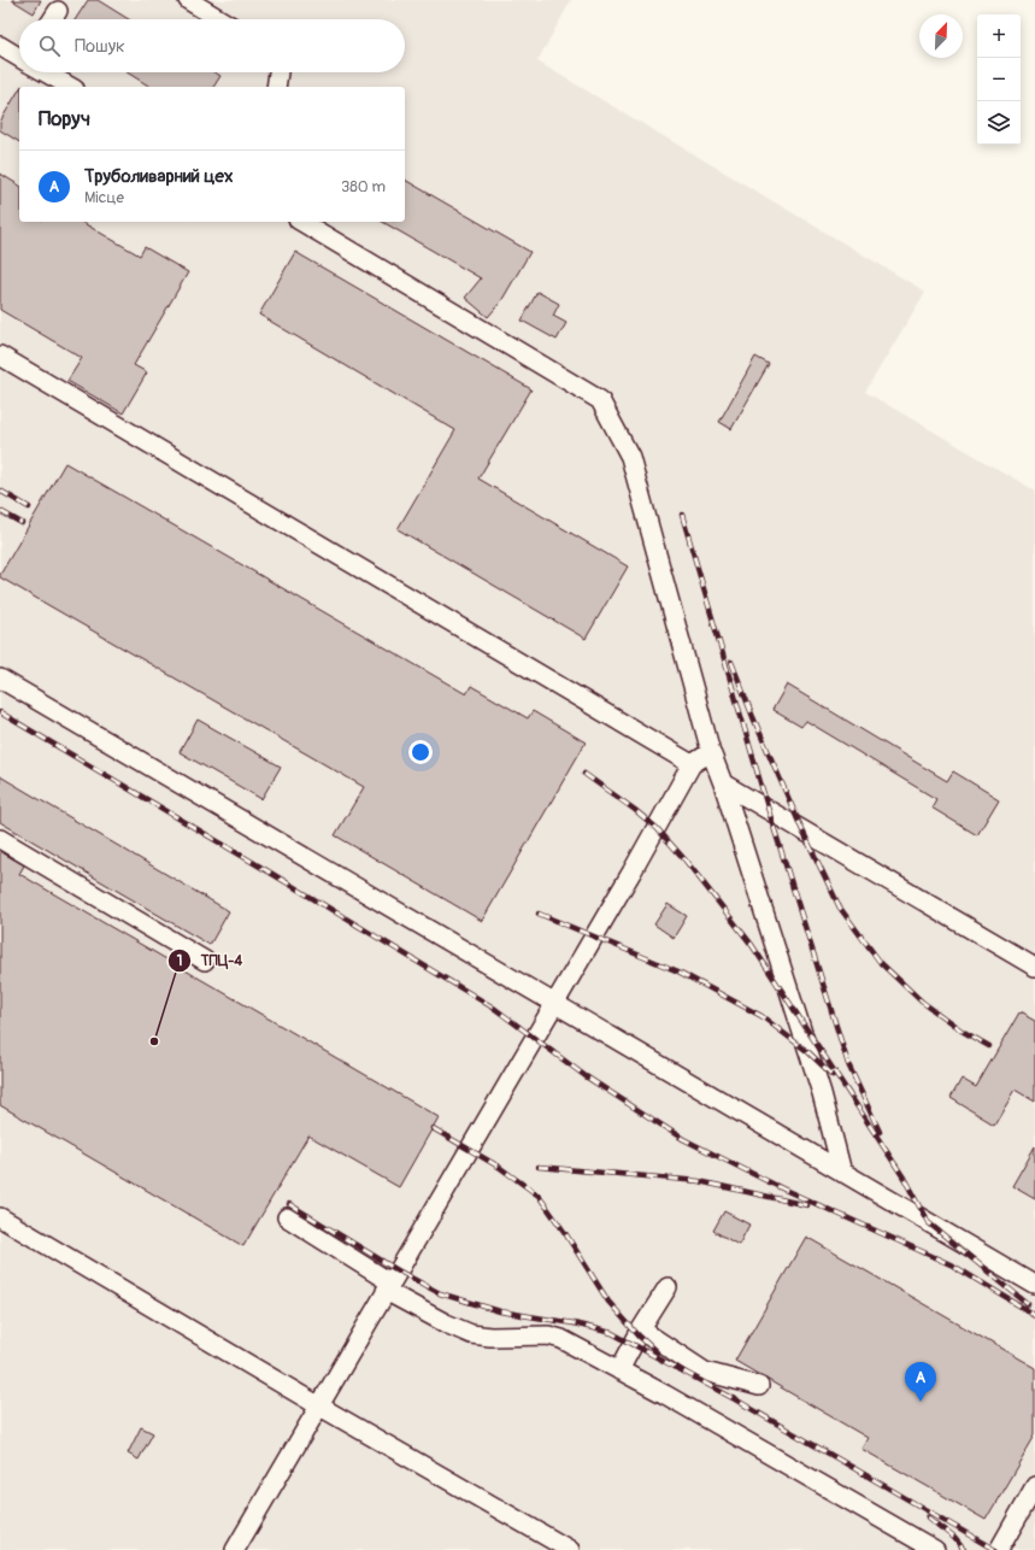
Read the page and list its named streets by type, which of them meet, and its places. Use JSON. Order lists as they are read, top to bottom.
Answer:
{
  "places": ["ТПЦ-4"],
  "north": "top right",
  "page": {
    "map_buttons": ["+", "−"],
    "search": "Пошук",
    "heading": "Поруч",
    "list": [
      {
        "mark": "A",
        "name": "Труболиварний цех",
        "note": "Місце",
        "value": "380 m"
      }
    ],
    "pins": "A"
  }
}
